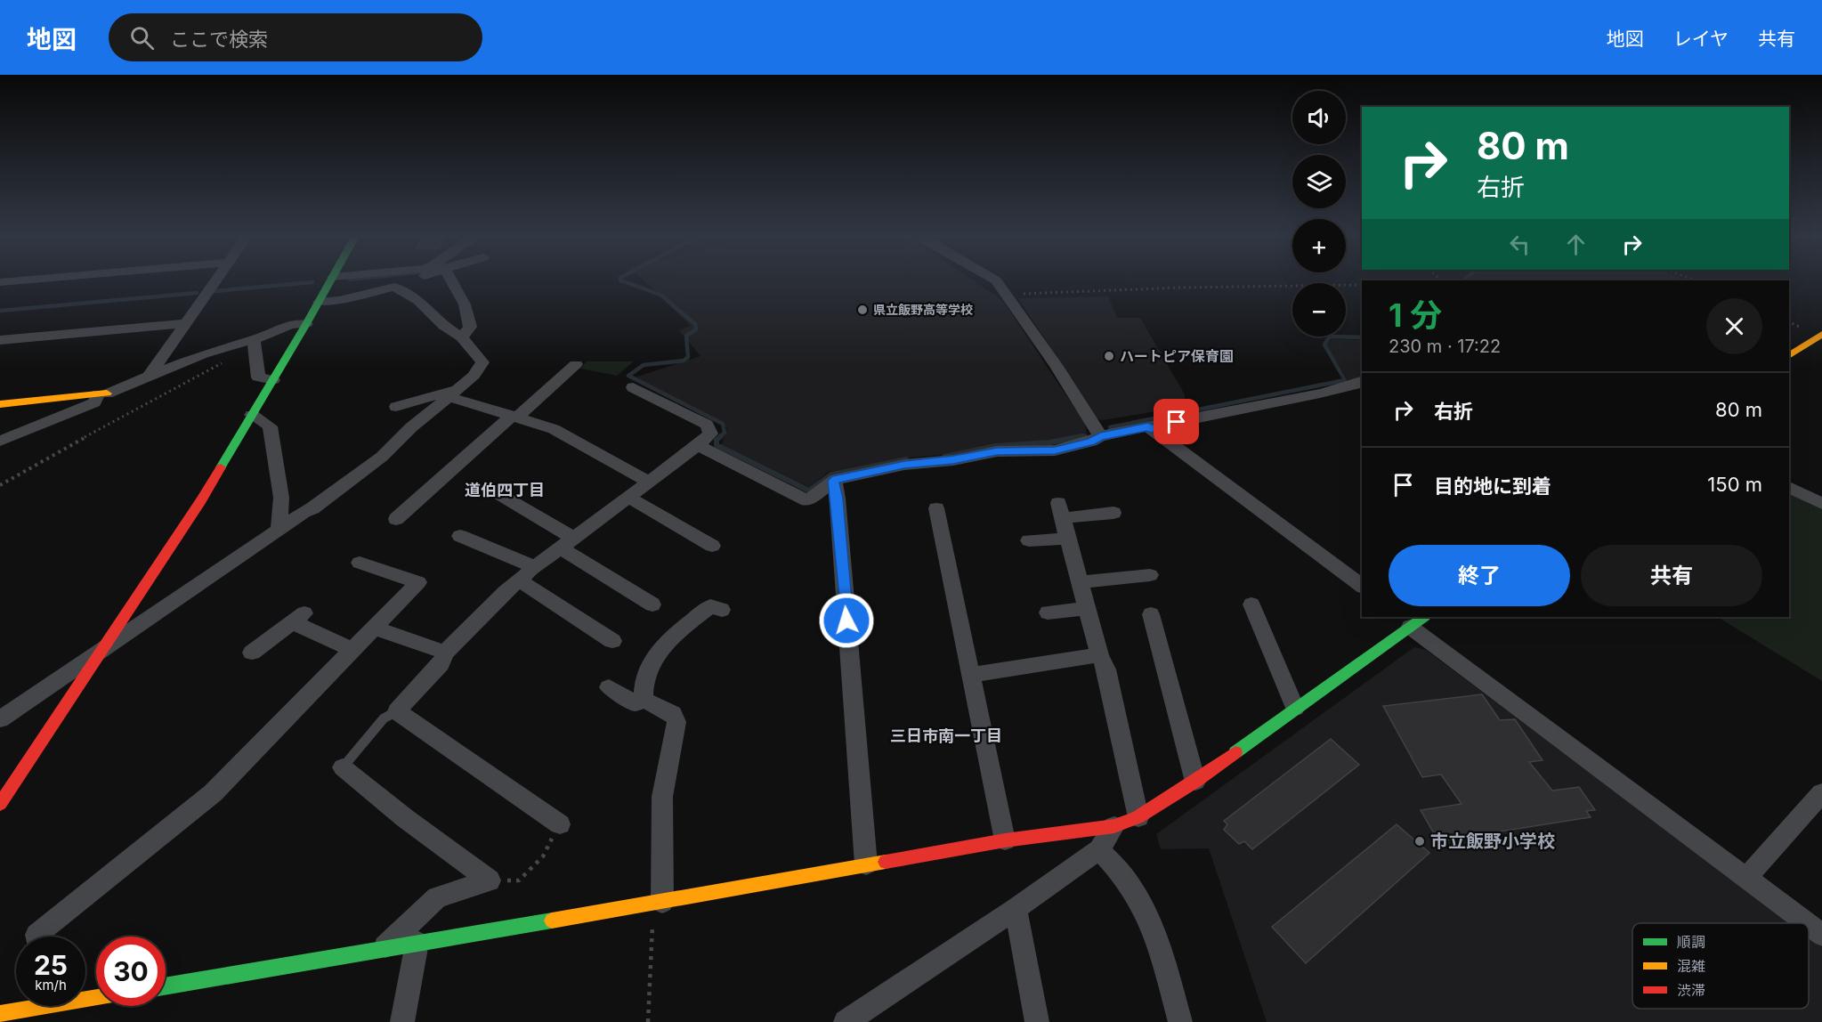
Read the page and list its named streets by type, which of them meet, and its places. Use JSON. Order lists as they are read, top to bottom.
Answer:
{
  "districts": ["道伯四丁目", "三日市南一丁目"],
  "places": ["県立飯野高等学校", "ハートピア保育園", "市立飯野小学校"],
  "legend": ["順調", "混雑", "渋滞"],
  "page": {
    "header": "地図",
    "search": "ここで検索",
    "nav": ["地図", "レイヤ", "共有"],
    "map_buttons": ["+", "−"],
    "turn": ["80 m", "右折"],
    "heading": ["1 分", "230 m · 17:22"],
    "list": [
      {
        "name": "右折",
        "value": "80 m"
      },
      {
        "name": "目的地に到着",
        "value": "150 m"
      }
    ],
    "buttons": ["終了", "共有"],
    "speed": "25 km/h",
    "limit": "30"
  }
}
